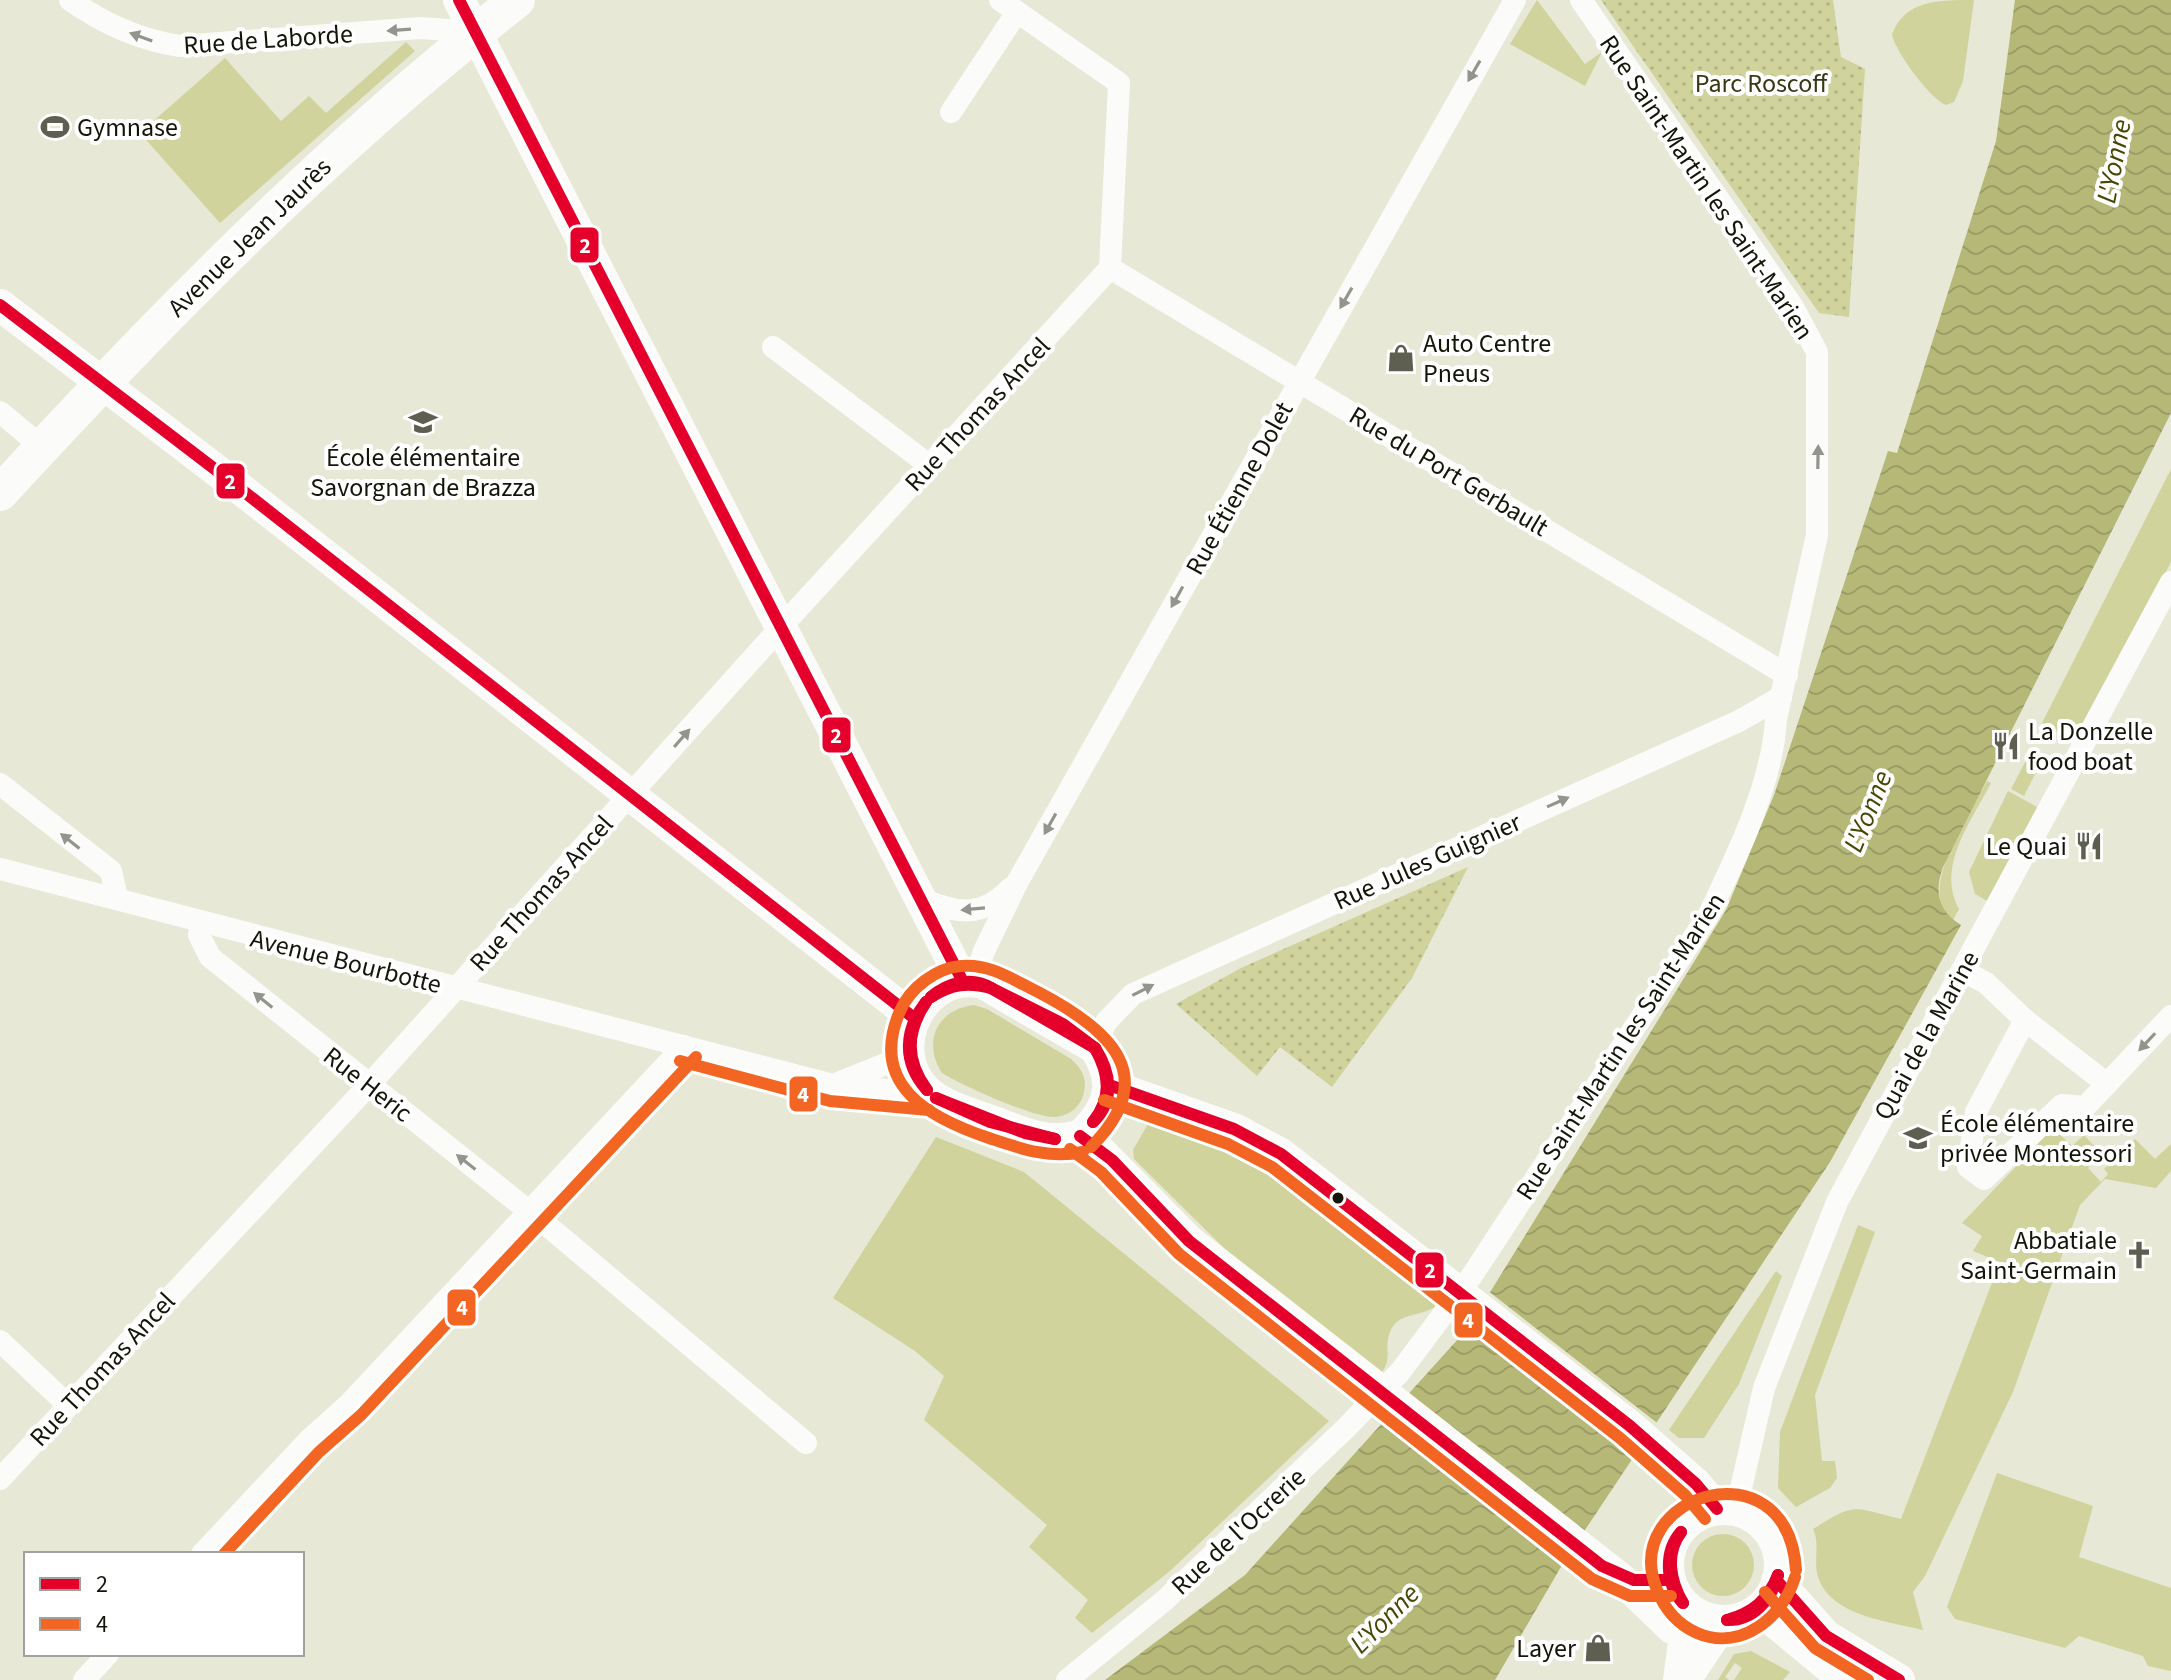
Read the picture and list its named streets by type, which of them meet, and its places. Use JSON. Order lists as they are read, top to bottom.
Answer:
{
  "streets": {
    "main road": ["Avenue Jean Jaurès"],
    "street": [
      "Rue de Laborde",
      "Rue Saint-Martin les Saint-Marien",
      "Rue Thomas Ancel",
      "Rue du Port Gerbault",
      "Rue Étienne Dolet",
      "Rue Jules Guignier",
      "Avenue Bourbotte",
      "Quai de la Marine",
      "Rue Heric",
      "Rue de l'Ocrerie"
    ]
  },
  "crossings": [
    ["Rue de Laborde", "Avenue Jean Jaurès"],
    ["Rue Saint-Martin les Saint-Marien", "Rue du Port Gerbault"],
    ["Rue Saint-Martin les Saint-Marien", "Rue Jules Guignier"],
    ["Rue Saint-Martin les Saint-Marien", "Rue de l'Ocrerie"],
    ["Rue Thomas Ancel", "Rue du Port Gerbault"],
    ["Rue Thomas Ancel", "Avenue Bourbotte"],
    ["Rue Thomas Ancel", "Rue Heric"],
    ["Rue du Port Gerbault", "Rue Étienne Dolet"],
    ["Rue Étienne Dolet", "Rue Jules Guignier"],
    ["Rue Étienne Dolet", "Avenue Bourbotte"],
    ["Rue Jules Guignier", "Avenue Bourbotte"],
    ["Avenue Bourbotte", "Rue Heric"]
  ],
  "one_way": [
    "Rue de Laborde",
    "Rue Saint-Martin les Saint-Marien",
    "Rue Étienne Dolet",
    "Rue Jules Guignier",
    "Rue Heric"
  ],
  "water": ["L'Yonne"],
  "parks": ["Parc Roscoff"],
  "places": {
    "sports": ["Gymnase"],
    "shop": ["Auto Centre Pneus", "Layer"],
    "school or university": ["École élémentaire Savorgnan de Brazza", "École élémentaire privée Montessori"],
    "restaurant": ["La Donzelle food boat", "Le Quai"],
    "church": ["Abbatiale Saint-Germain"]
  },
  "lines": ["transit line 2", "transit line 4"],
  "legend": ["2", "4"]
}
